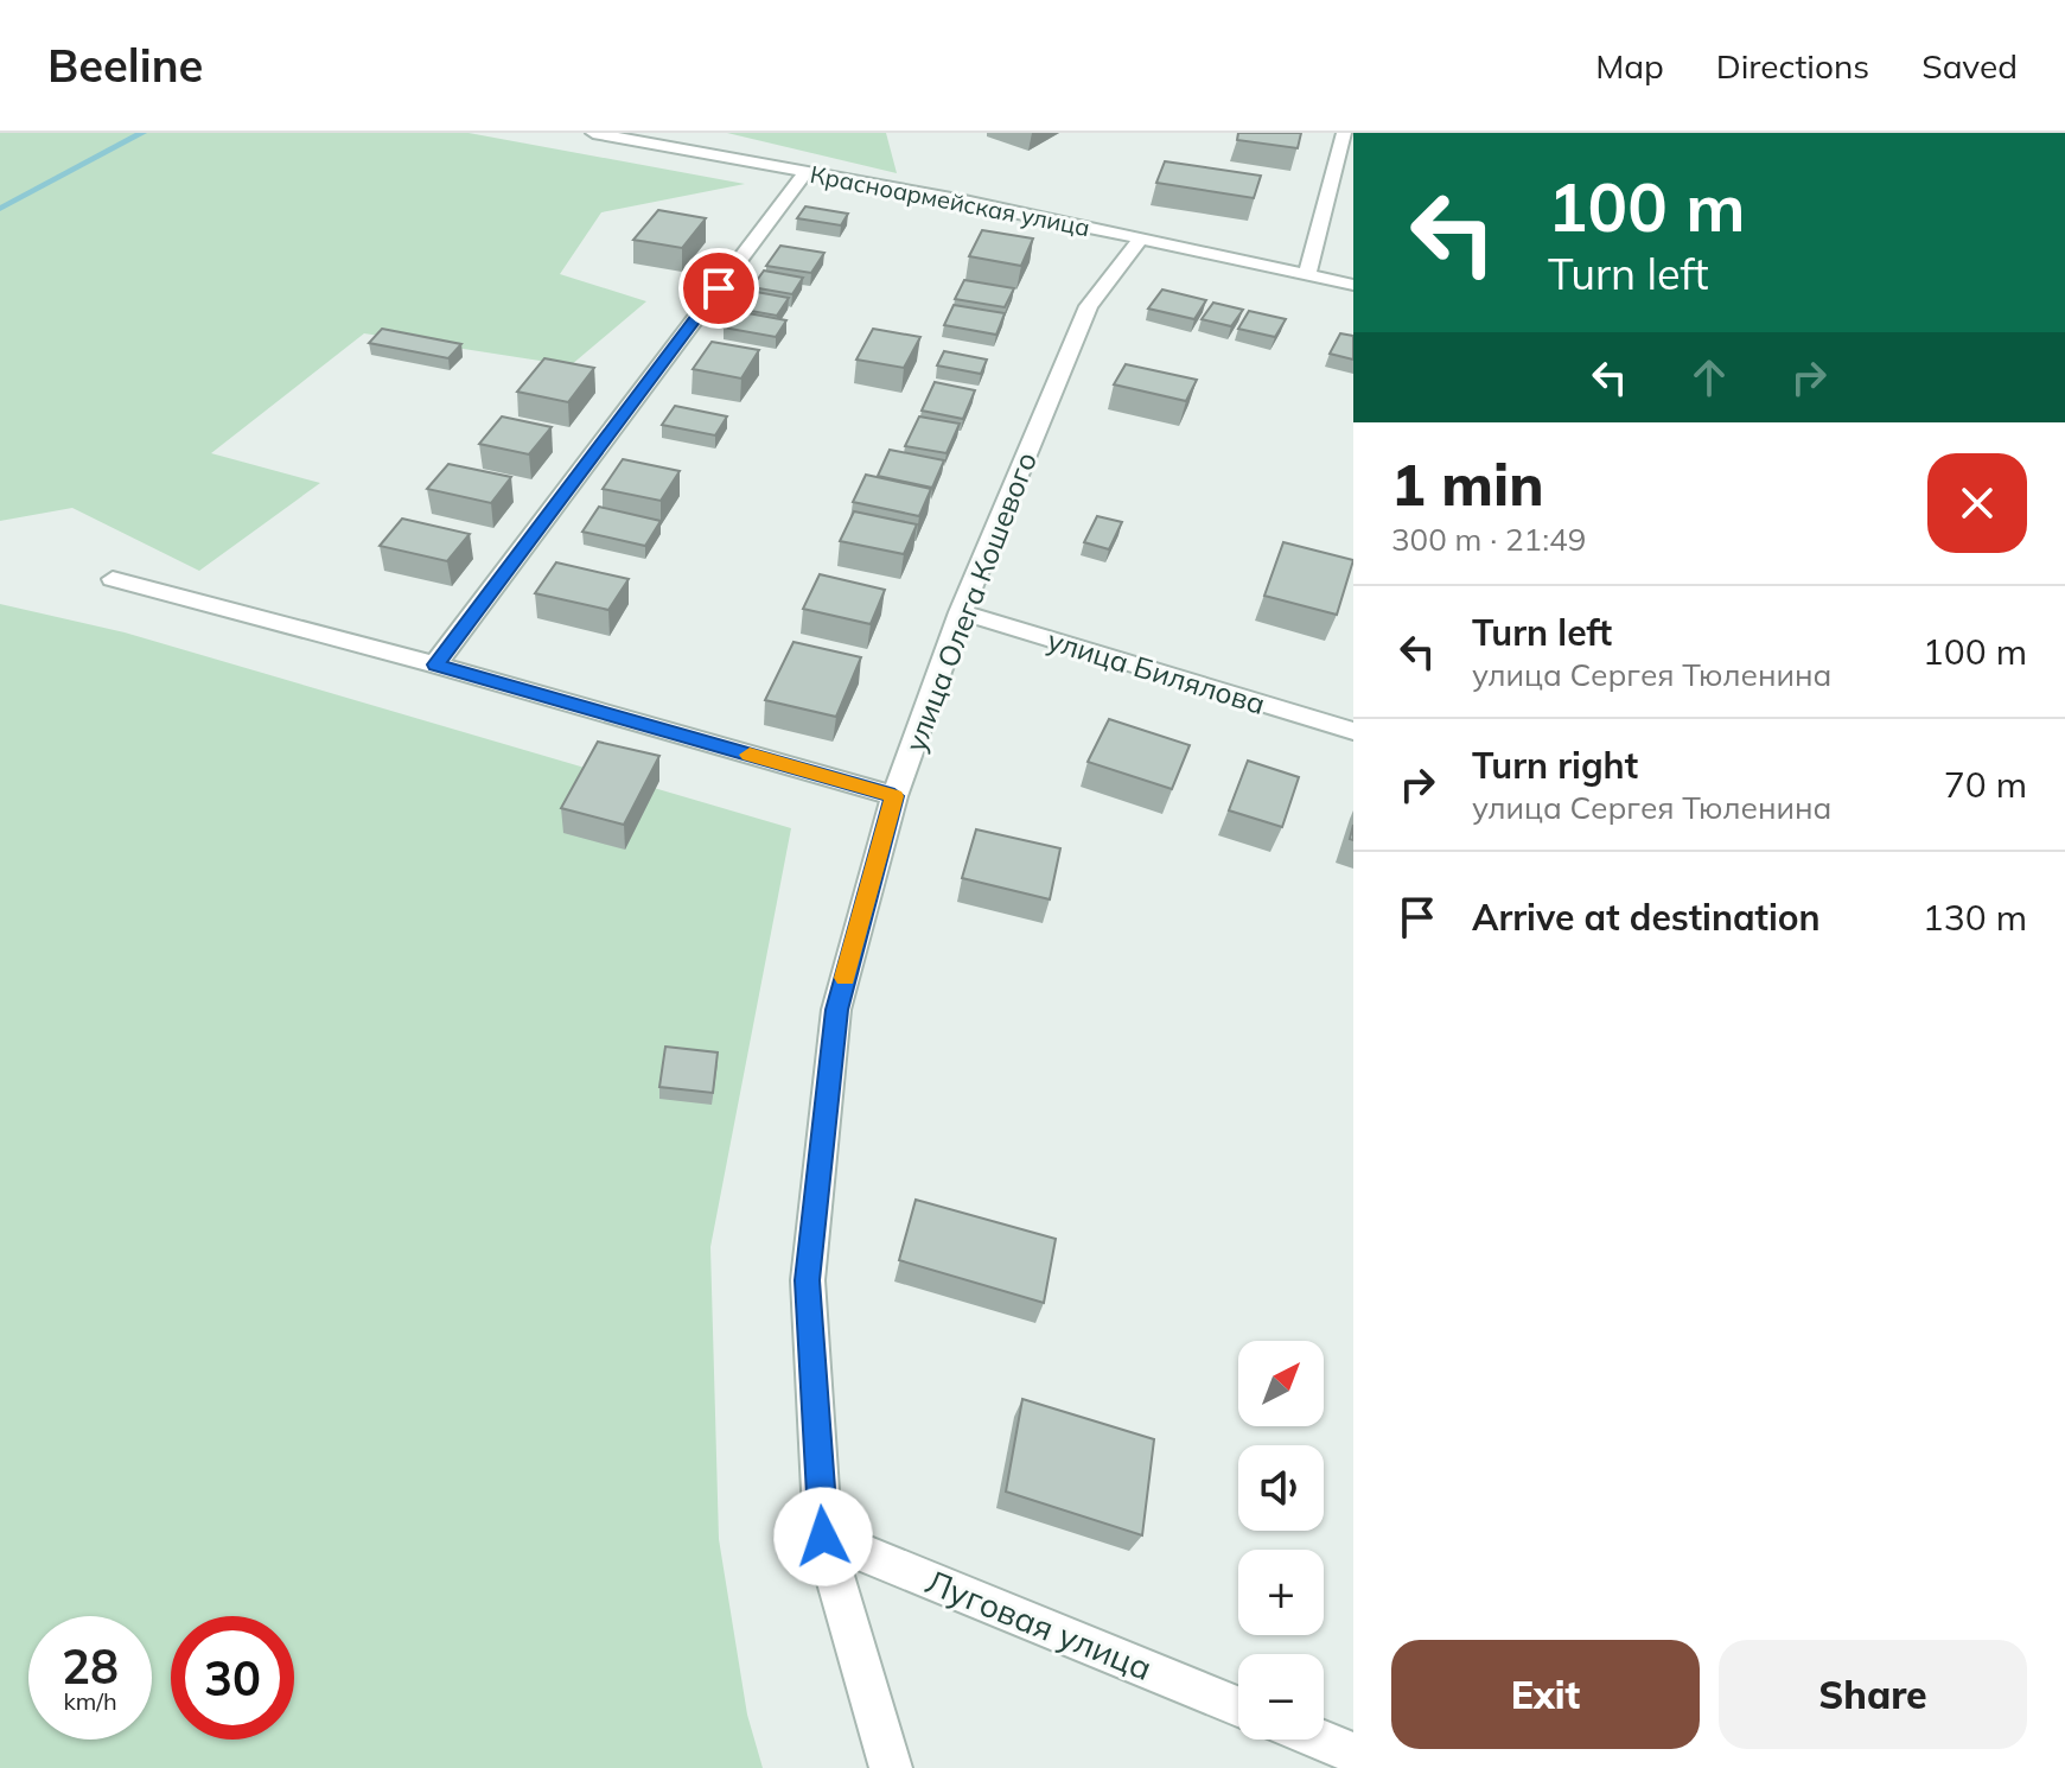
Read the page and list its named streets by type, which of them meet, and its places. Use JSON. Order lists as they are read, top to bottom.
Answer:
{
  "streets": {
    "street": [
      "Красноармейская улица",
      "улица Олега Кошевого",
      "улица Билялова",
      "Луговая улица"
    ]
  },
  "crossings": [
    ["Красноармейская улица", "улица Олега Кошевого"],
    ["улица Олега Кошевого", "улица Билялова"],
    ["улица Олега Кошевого", "Луговая улица"]
  ],
  "north": "top right",
  "page": {
    "header": "Beeline",
    "nav": ["Map", "Directions", "Saved"],
    "turn": ["100 m", "Turn left"],
    "heading": ["1 min", "300 m · 21:49"],
    "list": [
      {
        "name": "Turn left",
        "note": "улица Сергея Тюленина",
        "value": "100 m"
      },
      {
        "name": "Turn right",
        "note": "улица Сергея Тюленина",
        "value": "70 m"
      },
      {
        "name": "Arrive at destination",
        "value": "130 m"
      }
    ],
    "map_buttons": ["+", "−"],
    "speed": "28 km/h",
    "limit": "30",
    "buttons": ["Exit", "Share"]
  }
}
